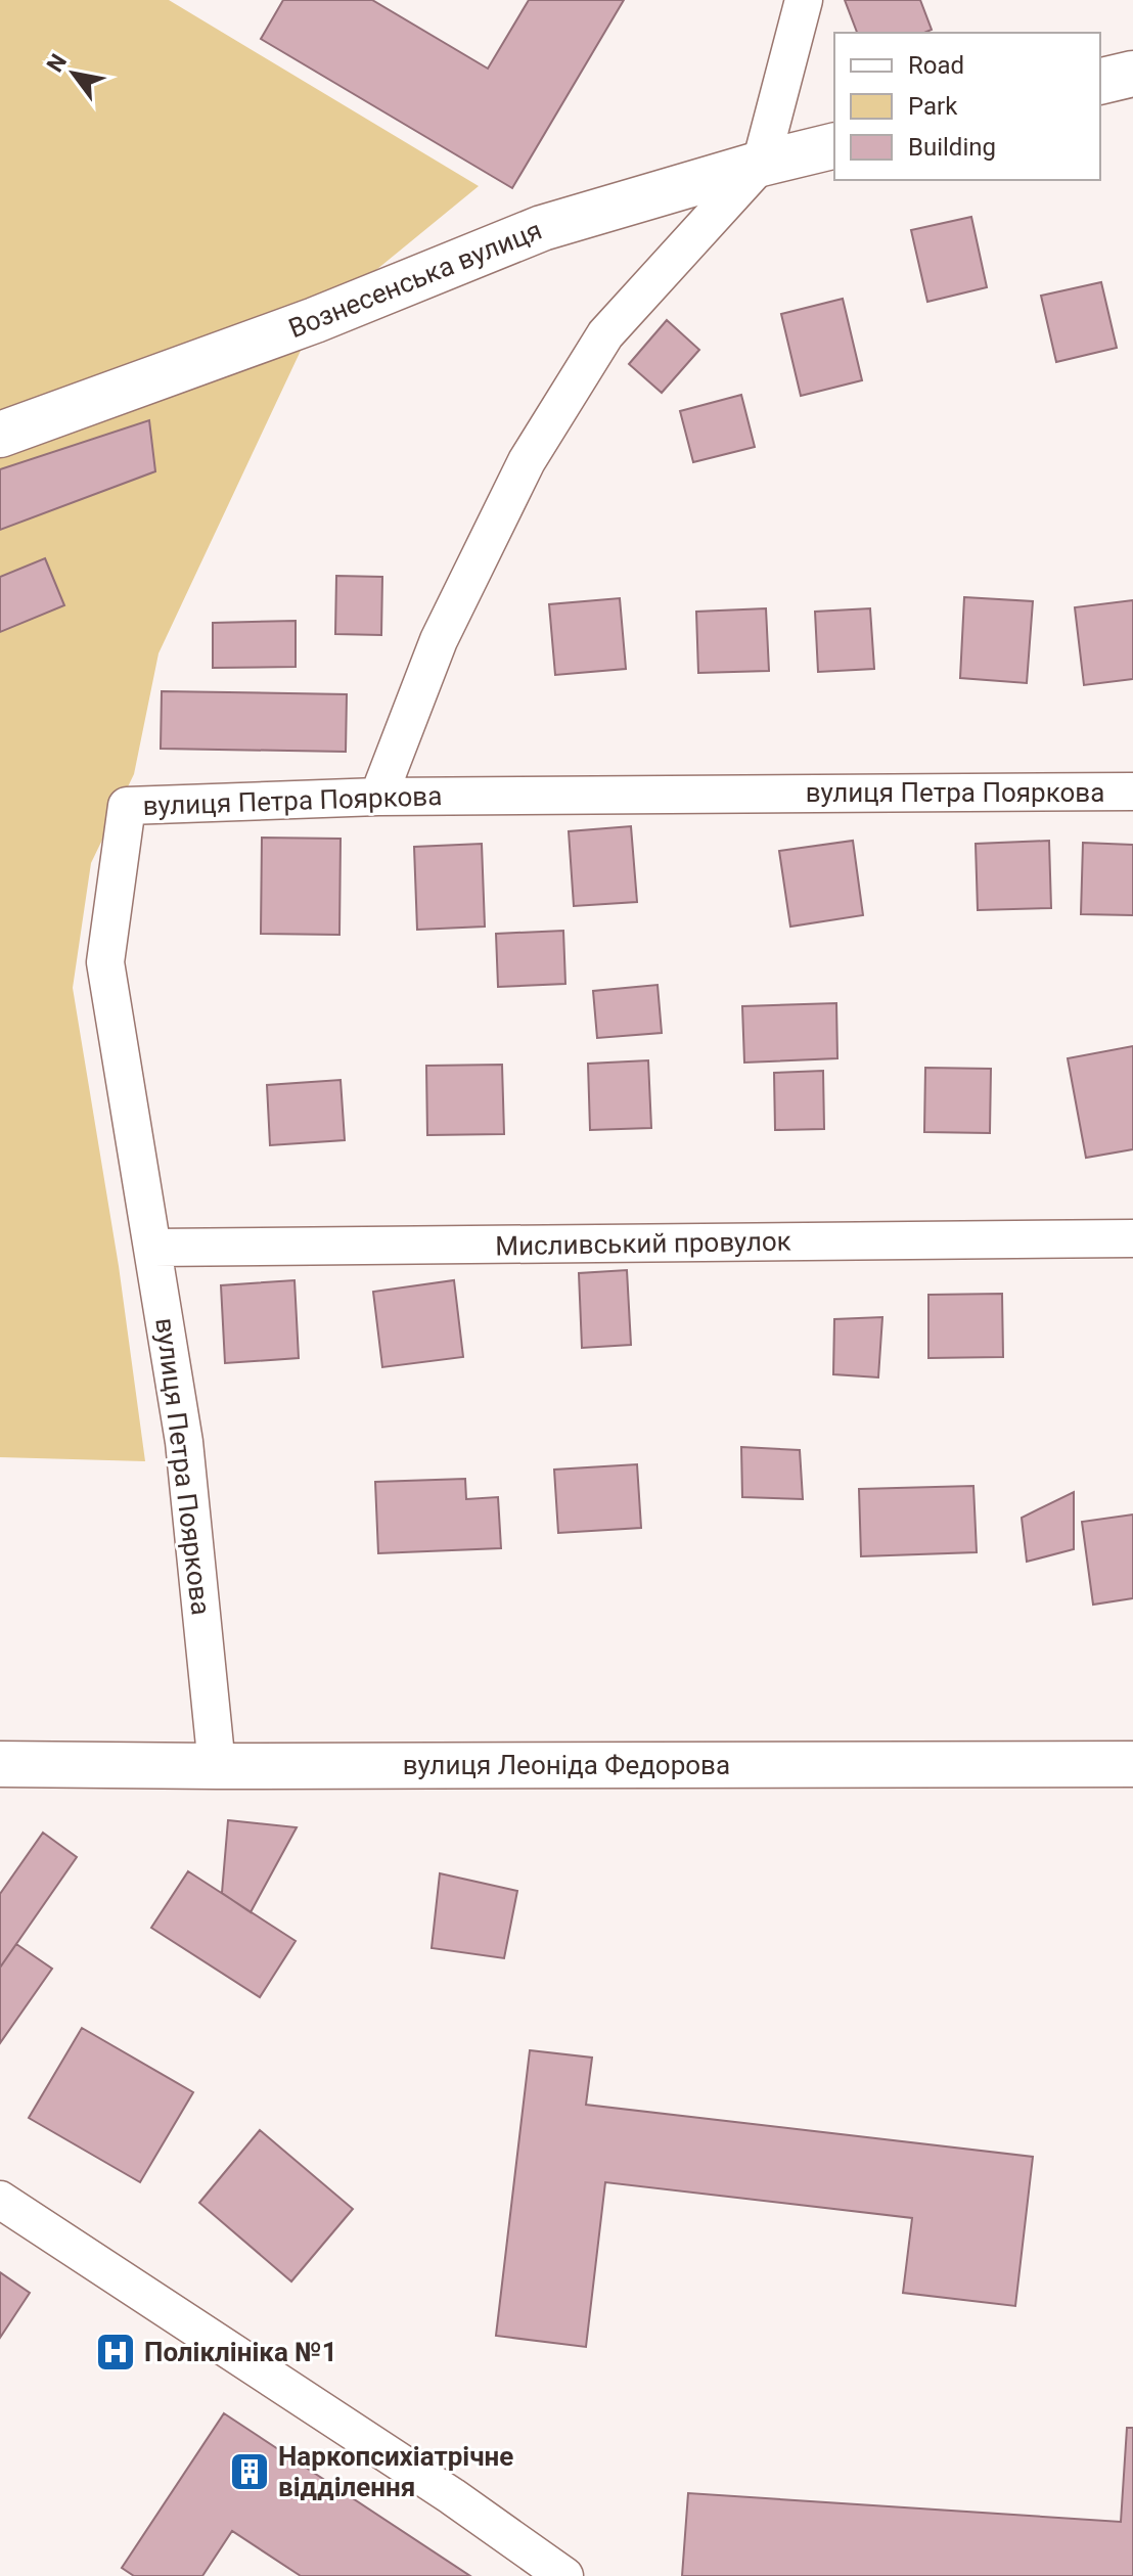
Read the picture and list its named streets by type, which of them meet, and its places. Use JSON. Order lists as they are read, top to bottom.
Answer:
{
  "streets": {
    "street": [
      "Вознесенська вулиця",
      "вулиця Петра Пояркова",
      "Мисливський провулок",
      "вулиця Леоніда Федорова"
    ]
  },
  "crossings": [
    ["вулиця Петра Пояркова", "Мисливський провулок"],
    ["вулиця Петра Пояркова", "вулиця Леоніда Федорова"]
  ],
  "places": {
    "hospital": ["Поліклініка №1"],
    "building": ["Наркопсихіатрічне відділення"]
  },
  "legend": ["Road", "Park", "Building"],
  "north": "top left"
}
